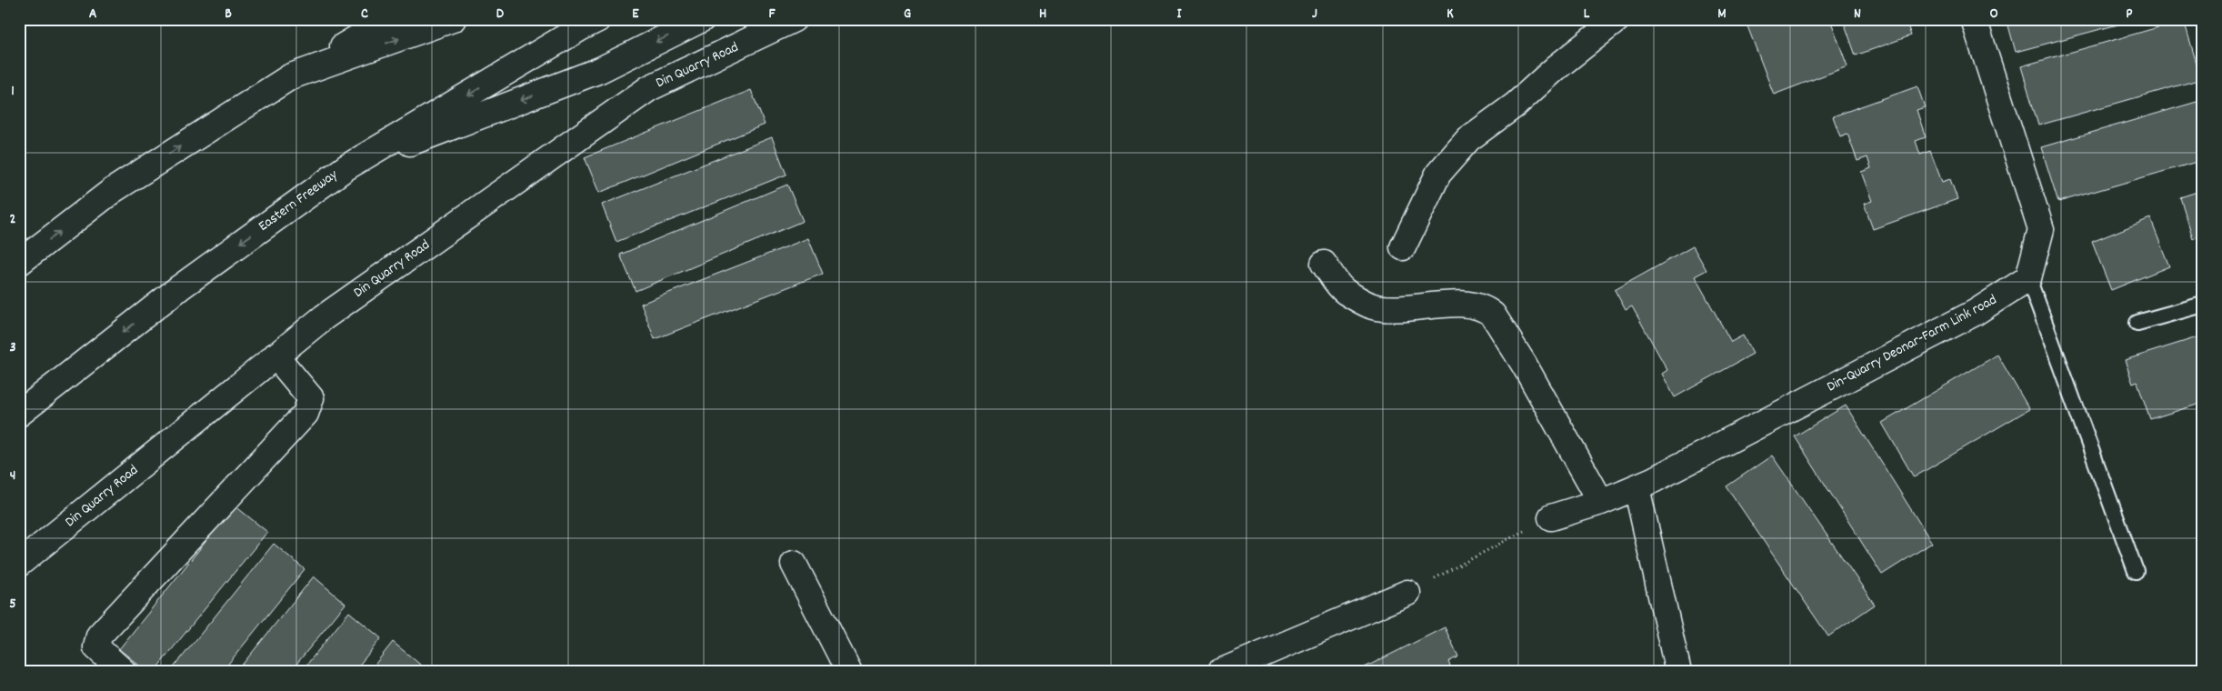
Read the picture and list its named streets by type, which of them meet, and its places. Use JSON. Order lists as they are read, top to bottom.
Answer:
{
  "streets": {
    "main road": ["Din Quarry Road", "Eastern Freeway", "Din-Quarry Deonar-Farm Link road"]
  },
  "grid": {
    "columns": [
      "A",
      "B",
      "C",
      "D",
      "E",
      "F",
      "G",
      "H",
      "I",
      "J",
      "K",
      "L",
      "M",
      "N",
      "O",
      "P"
    ],
    "rows": [
      "1",
      "2",
      "3",
      "4",
      "5"
    ]
  }
}
